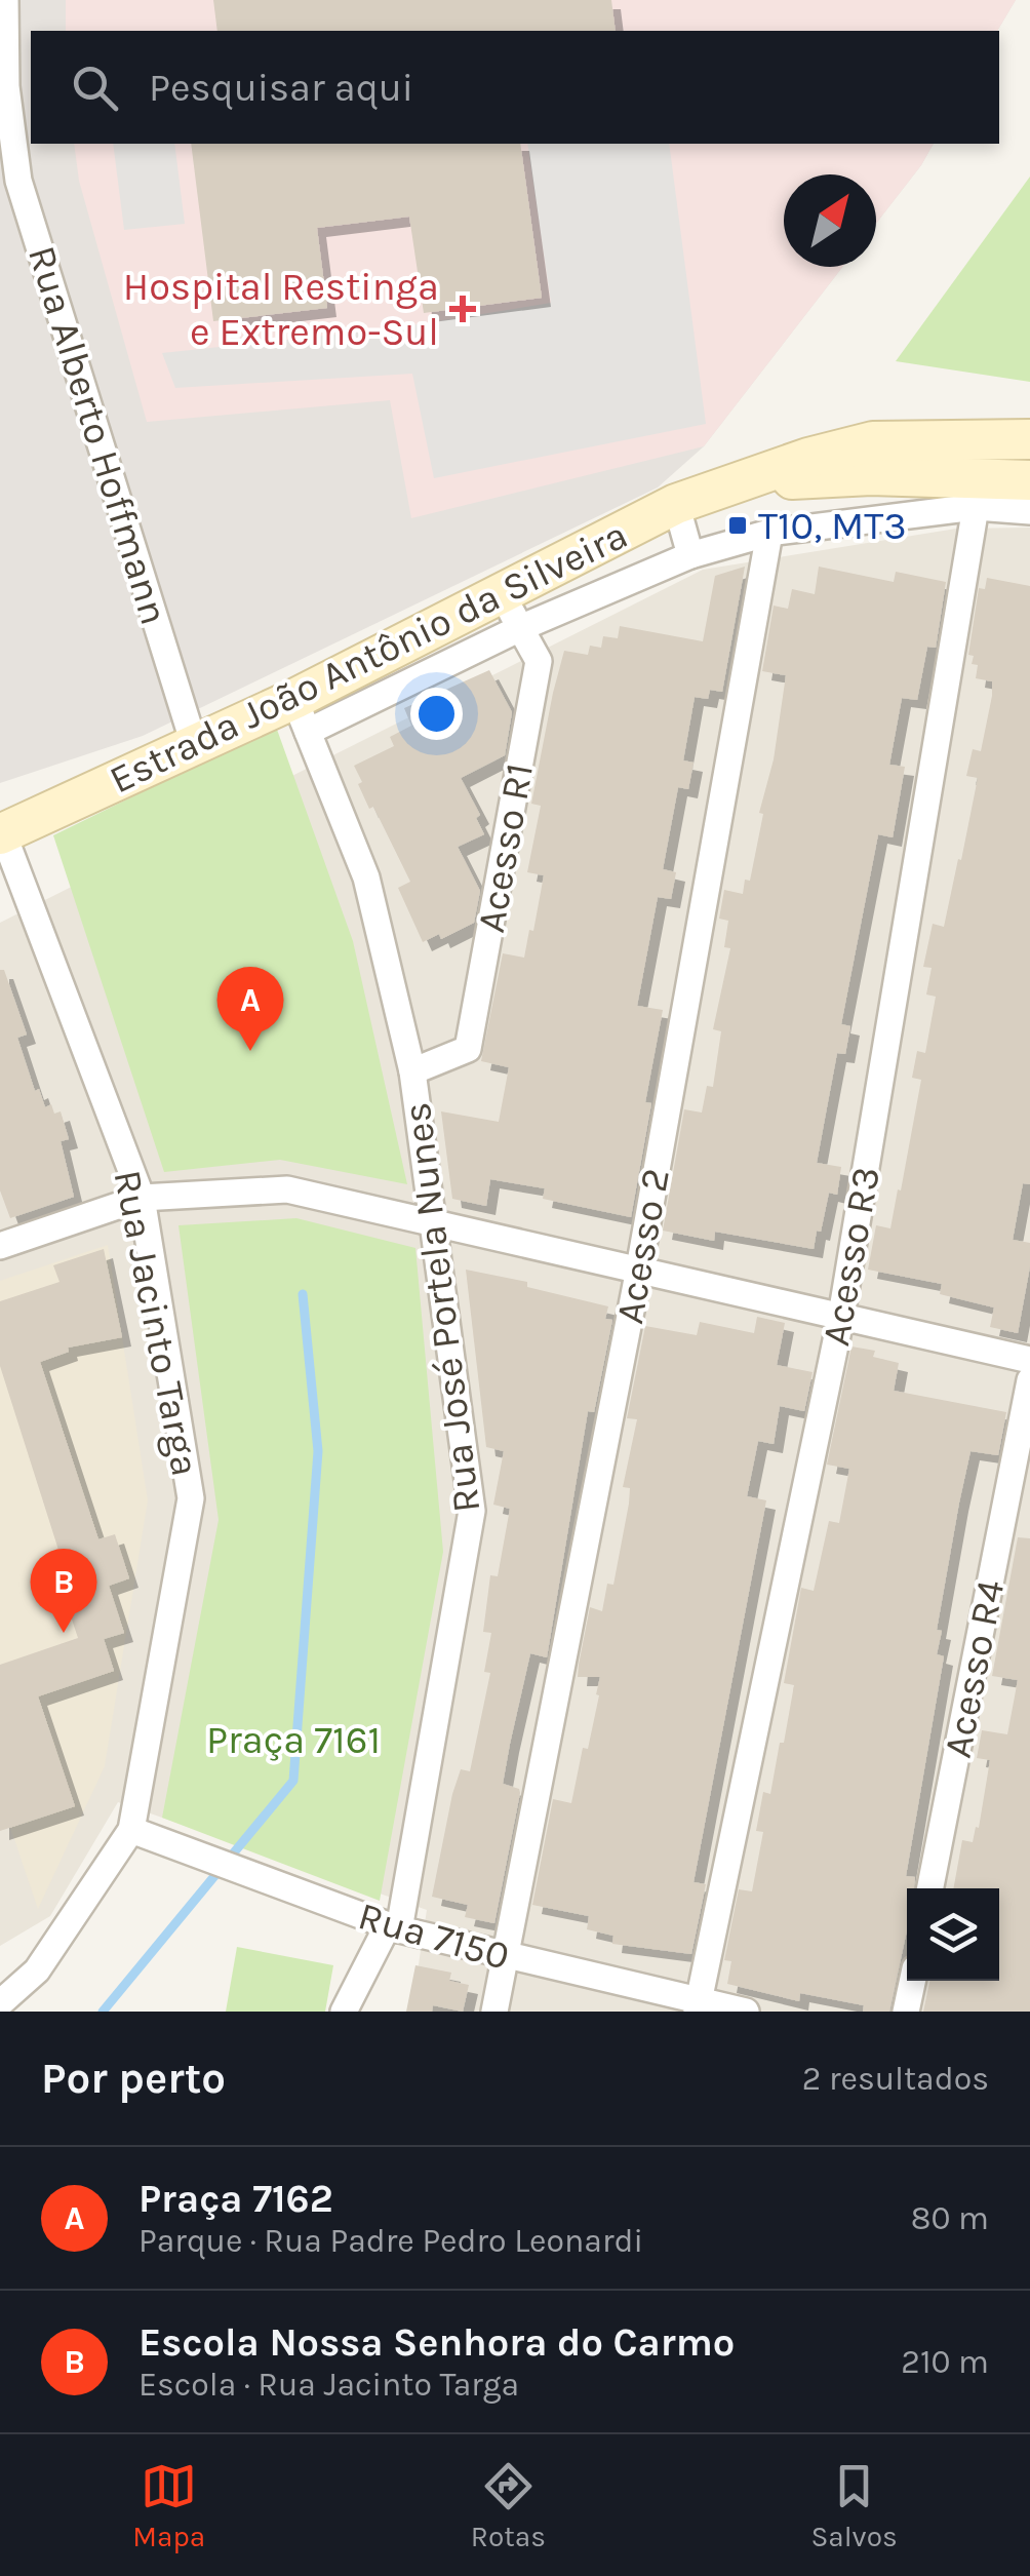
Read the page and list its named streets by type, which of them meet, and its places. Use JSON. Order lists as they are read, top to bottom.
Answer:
{
  "streets": {
    "main road": ["Estrada João Antônio da Silveira"],
    "street": [
      "Rua Alberto Hoffmann",
      "Acesso R1",
      "Acesso 2",
      "Acesso R3",
      "Rua José Portela Nunes",
      "Rua Jacinto Targa",
      "Acesso R4",
      "Rua 7150"
    ]
  },
  "crossings": [
    ["Rua Alberto Hoffmann", "Estrada João Antônio da Silveira"],
    ["Estrada João Antônio da Silveira", "Acesso R1"],
    ["Estrada João Antônio da Silveira", "Acesso 2"],
    ["Estrada João Antônio da Silveira", "Acesso R3"],
    ["Estrada João Antônio da Silveira", "Rua José Portela Nunes"],
    ["Estrada João Antônio da Silveira", "Rua Jacinto Targa"],
    ["Acesso R1", "Rua José Portela Nunes"],
    ["Acesso 2", "Rua 7150"],
    ["Acesso R3", "Rua 7150"],
    ["Rua José Portela Nunes", "Rua 7150"],
    ["Rua Jacinto Targa", "Rua 7150"]
  ],
  "parks": ["Praça 7161"],
  "places": {
    "health": ["Hospital Restinga e Extremo-Sul"],
    "transit": ["T10, MT3"]
  },
  "north": "top right",
  "page": {
    "search": "Pesquisar aqui",
    "pins": ["A", "B"],
    "heading": ["Por perto", "2 resultados"],
    "list": [
      {
        "mark": "A",
        "name": "Praça 7162",
        "note": "Parque · Rua Padre Pedro Leonardi",
        "value": "80 m"
      },
      {
        "mark": "B",
        "name": "Escola Nossa Senhora do Carmo",
        "note": "Escola · Rua Jacinto Targa",
        "value": "210 m"
      }
    ],
    "nav": ["Mapa", "Rotas", "Salvos"]
  }
}
